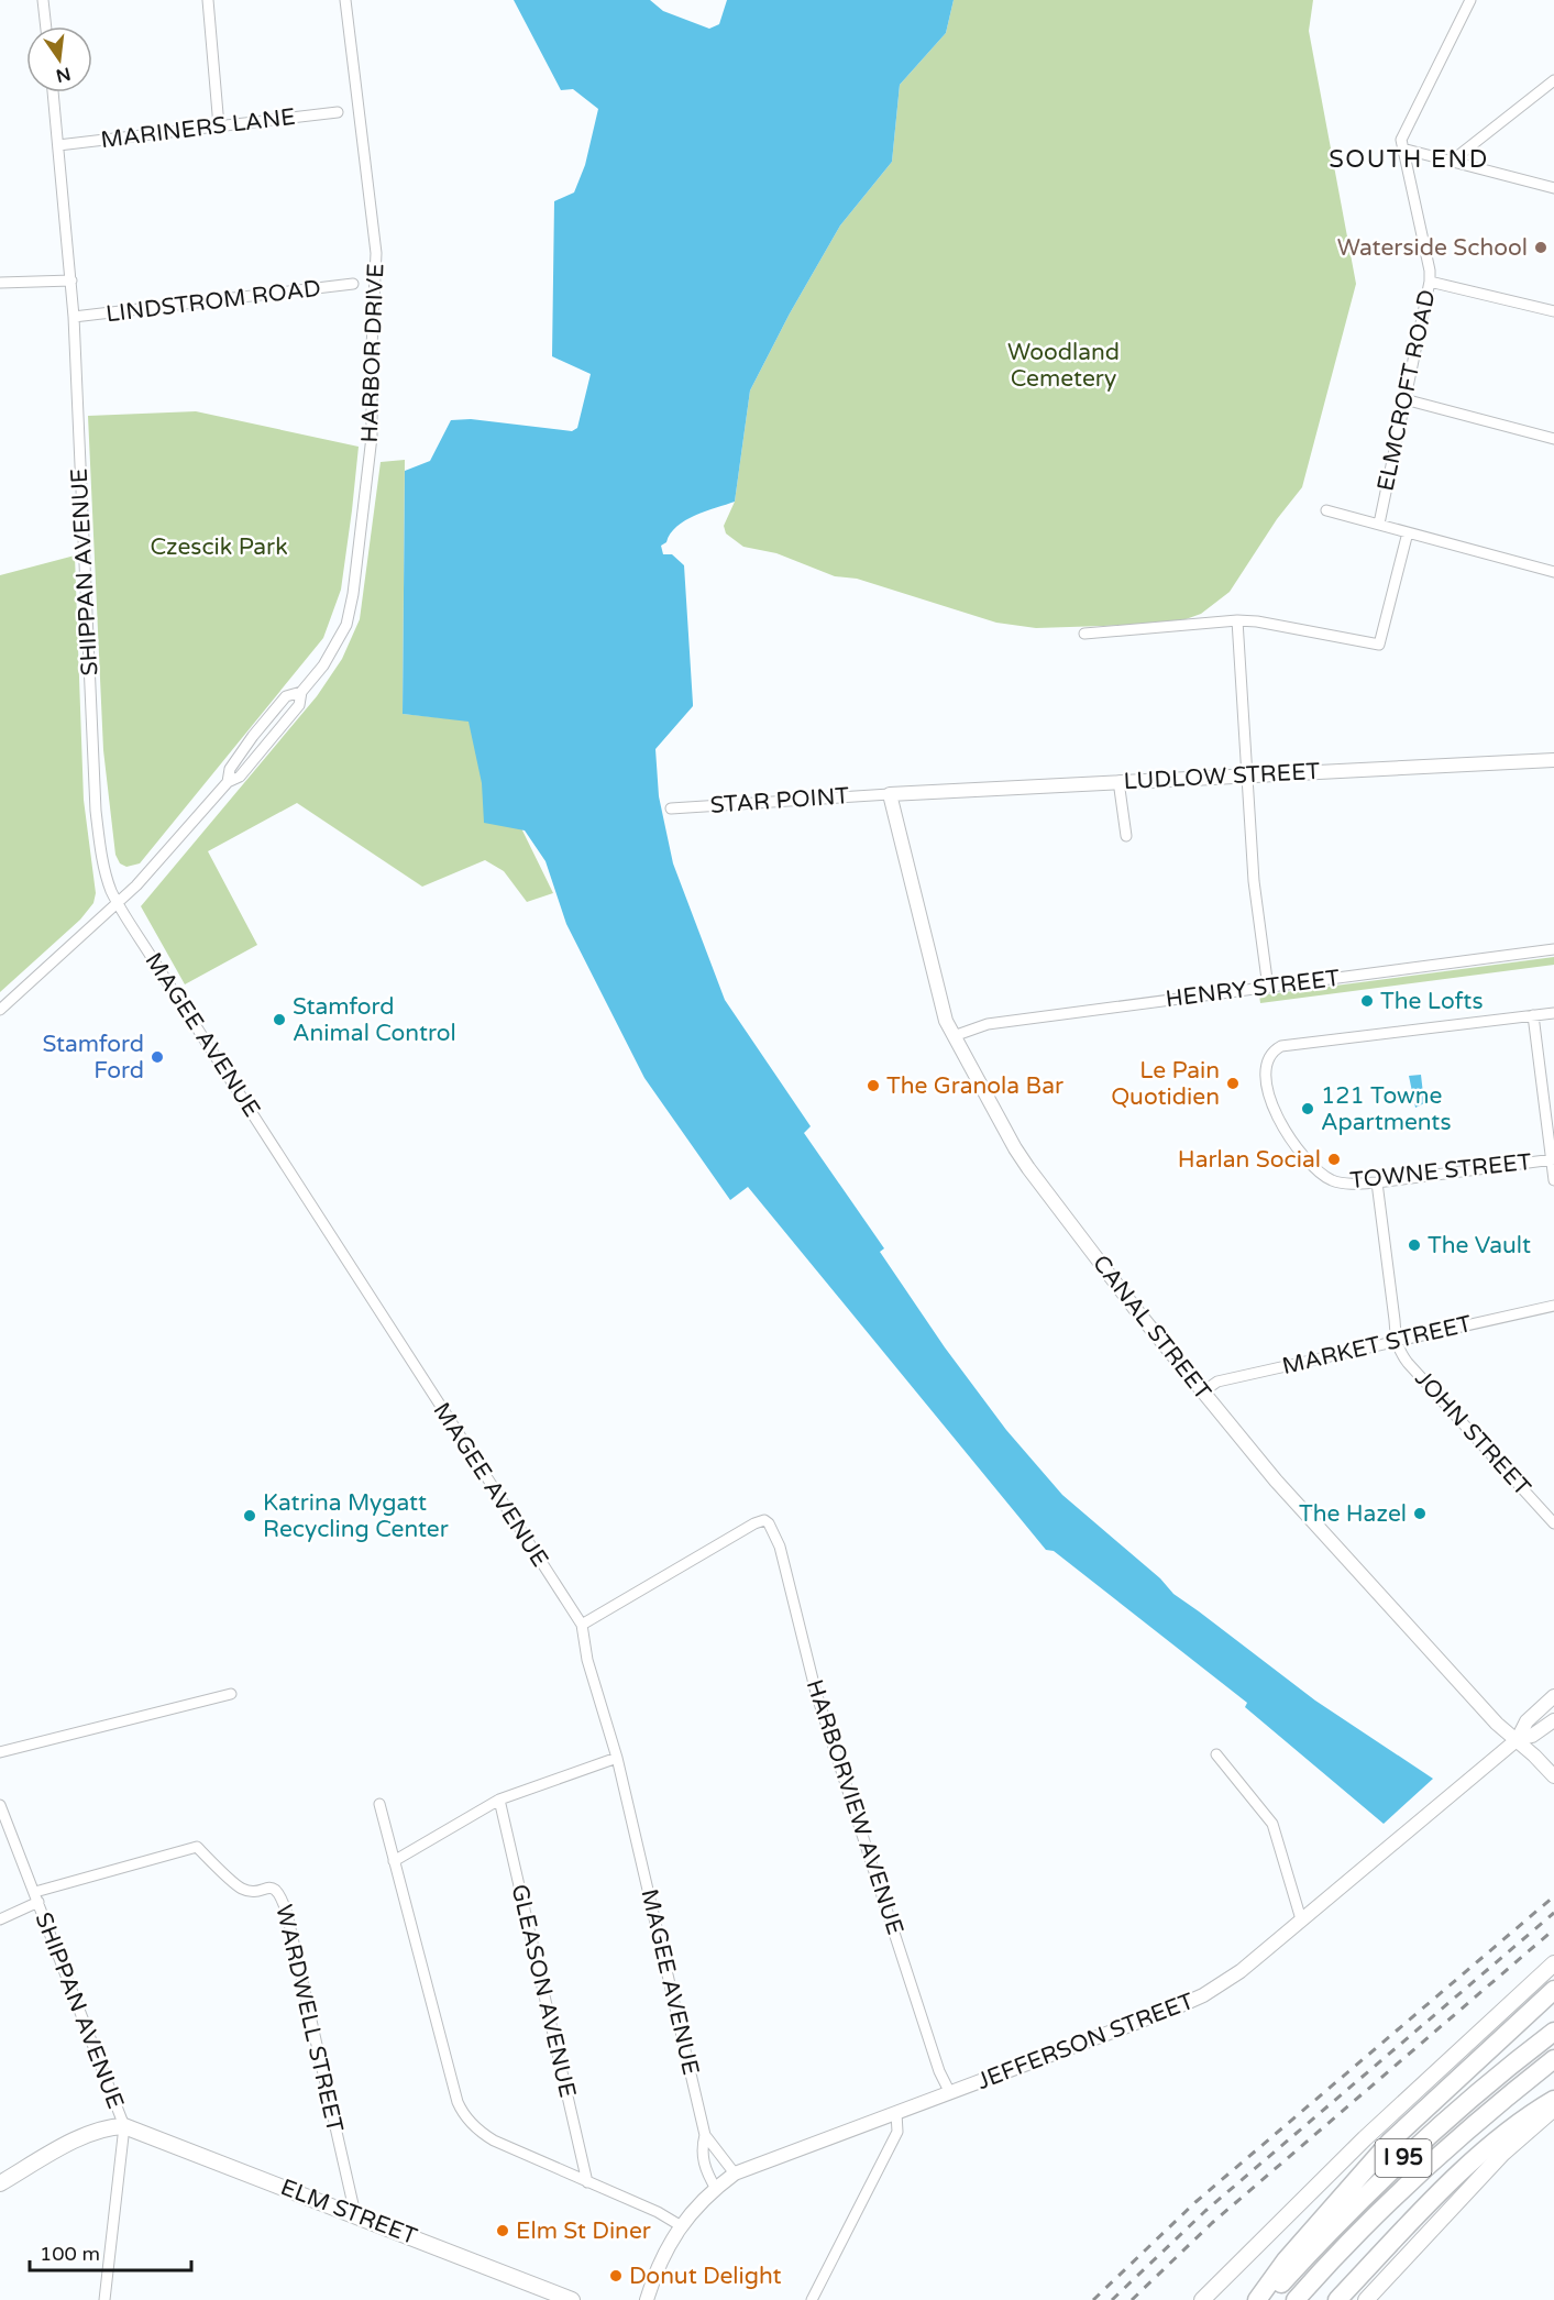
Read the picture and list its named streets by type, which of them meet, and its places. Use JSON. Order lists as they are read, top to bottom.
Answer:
{
  "streets": {
    "highway": ["I 95"],
    "main road": ["ELM STREET"],
    "street": [
      "MARINERS LANE",
      "LINDSTROM ROAD",
      "HARBOR DRIVE",
      "ELMCROFT ROAD",
      "SHIPPAN AVENUE",
      "LUDLOW STREET",
      "STAR POINT",
      "HENRY STREET",
      "MAGEE AVENUE",
      "TOWNE STREET",
      "CANAL STREET",
      "MARKET STREET",
      "JOHN STREET",
      "HARBORVIEW AVENUE",
      "GLEASON AVENUE",
      "WARDWELL STREET",
      "JEFFERSON STREET"
    ]
  },
  "crossings": [
    ["MARINERS LANE", "SHIPPAN AVENUE"],
    ["LINDSTROM ROAD", "SHIPPAN AVENUE"],
    ["HARBOR DRIVE", "SHIPPAN AVENUE"],
    ["HARBOR DRIVE", "MAGEE AVENUE"],
    ["SHIPPAN AVENUE", "MAGEE AVENUE"],
    ["SHIPPAN AVENUE", "WARDWELL STREET"],
    ["SHIPPAN AVENUE", "ELM STREET"],
    ["LUDLOW STREET", "STAR POINT"],
    ["LUDLOW STREET", "CANAL STREET"],
    ["STAR POINT", "CANAL STREET"],
    ["HENRY STREET", "CANAL STREET"],
    ["MAGEE AVENUE", "HARBORVIEW AVENUE"],
    ["MAGEE AVENUE", "JEFFERSON STREET"],
    ["CANAL STREET", "MARKET STREET"],
    ["CANAL STREET", "JEFFERSON STREET"],
    ["MARKET STREET", "JOHN STREET"],
    ["HARBORVIEW AVENUE", "JEFFERSON STREET"],
    ["WARDWELL STREET", "ELM STREET"]
  ],
  "districts": ["SOUTH END"],
  "parks": ["Woodland Cemetery", "Czescik Park"],
  "places": [
    "Waterside School",
    "The Lofts",
    "Stamford Animal Control",
    "Stamford Ford",
    "Le Pain Quotidien",
    "The Granola Bar",
    "121 Towne Apartments",
    "Harlan Social",
    "The Vault",
    "The Hazel",
    "Katrina Mygatt Recycling Center",
    "Elm St Diner",
    "Donut Delight"
  ],
  "scale_bar": "100 m",
  "north": "bottom"
}
